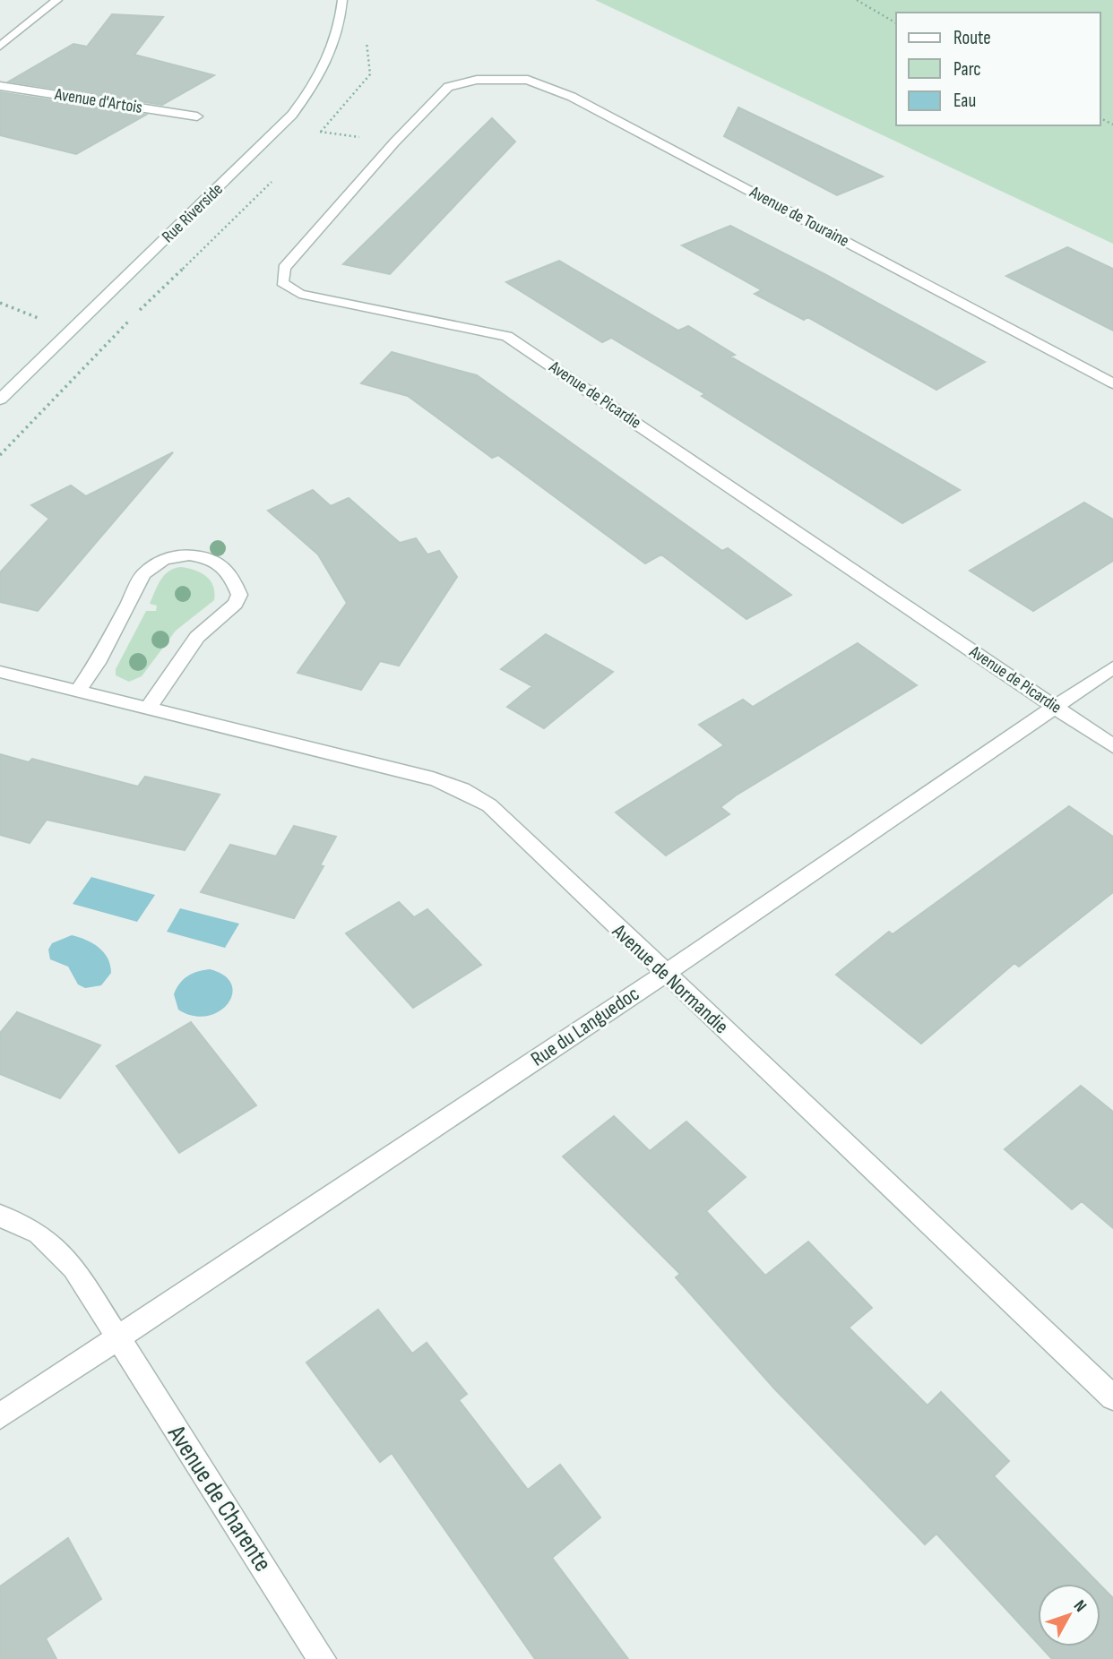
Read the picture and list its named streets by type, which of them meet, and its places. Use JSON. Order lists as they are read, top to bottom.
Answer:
{
  "streets": {
    "street": [
      "Avenue d'Artois",
      "Rue Riverside",
      "Avenue de Touraine",
      "Avenue de Picardie",
      "Avenue de Normandie",
      "Rue du Languedoc",
      "Avenue de Charente"
    ]
  },
  "crossings": [
    ["Avenue de Touraine", "Avenue de Picardie"],
    ["Avenue de Picardie", "Rue du Languedoc"],
    ["Avenue de Normandie", "Rue du Languedoc"],
    ["Rue du Languedoc", "Avenue de Charente"]
  ],
  "legend": ["Route", "Parc", "Eau"],
  "north": "top right"
}
